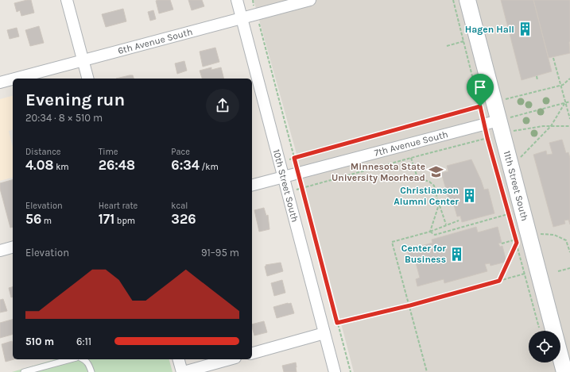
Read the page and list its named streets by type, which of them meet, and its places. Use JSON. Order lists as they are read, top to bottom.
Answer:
{
  "streets": {
    "street": [
      "6th Avenue South",
      "7th Avenue South",
      "11th Street South",
      "10th Street South"
    ]
  },
  "crossings": [
    ["6th Avenue South", "10th Street South"],
    ["7th Avenue South", "11th Street South"],
    ["7th Avenue South", "10th Street South"]
  ],
  "places": {
    "building": ["Hagen Hall", "Christianson Alumni Center", "Center for Business"],
    "school or university": ["Minnesota State University Moorhead"]
  },
  "page": {
    "heading": ["Evening run", "20:34 · 8 × 510 m"],
    "stats": [
      ["Distance", "4.08 km"],
      ["Time", "26:48"],
      ["Pace", "6:34 /km"],
      ["Elevation", "56 m"],
      ["Heart rate", "171 bpm"],
      ["kcal", "326"]
    ],
    "chart": ["Elevation", "91–95 m"],
    "list": [
      {
        "name": "510 m",
        "note": "6:11"
      }
    ]
  }
}
